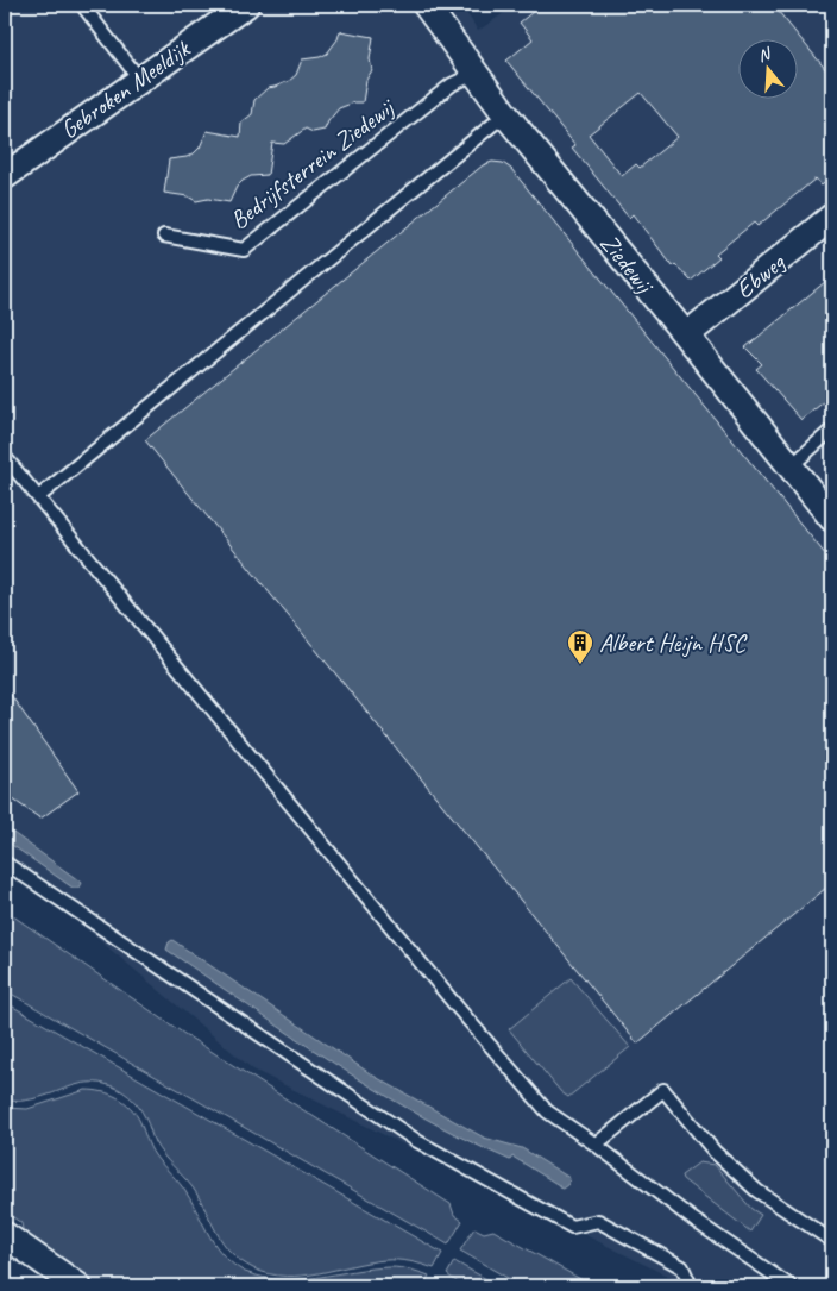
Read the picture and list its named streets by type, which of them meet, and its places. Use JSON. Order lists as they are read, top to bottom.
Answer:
{
  "streets": {
    "street": ["Gebroken Meeldijk", "Ziedewij", "Ebweg"],
    "lane": ["Bedrijfsterrein Ziedewij"]
  },
  "crossings": [
    ["Bedrijfsterrein Ziedewij", "Ziedewij"],
    ["Ziedewij", "Ebweg"]
  ],
  "places": {
    "building": ["Albert Heijn HSC"]
  },
  "north": "top"
}
